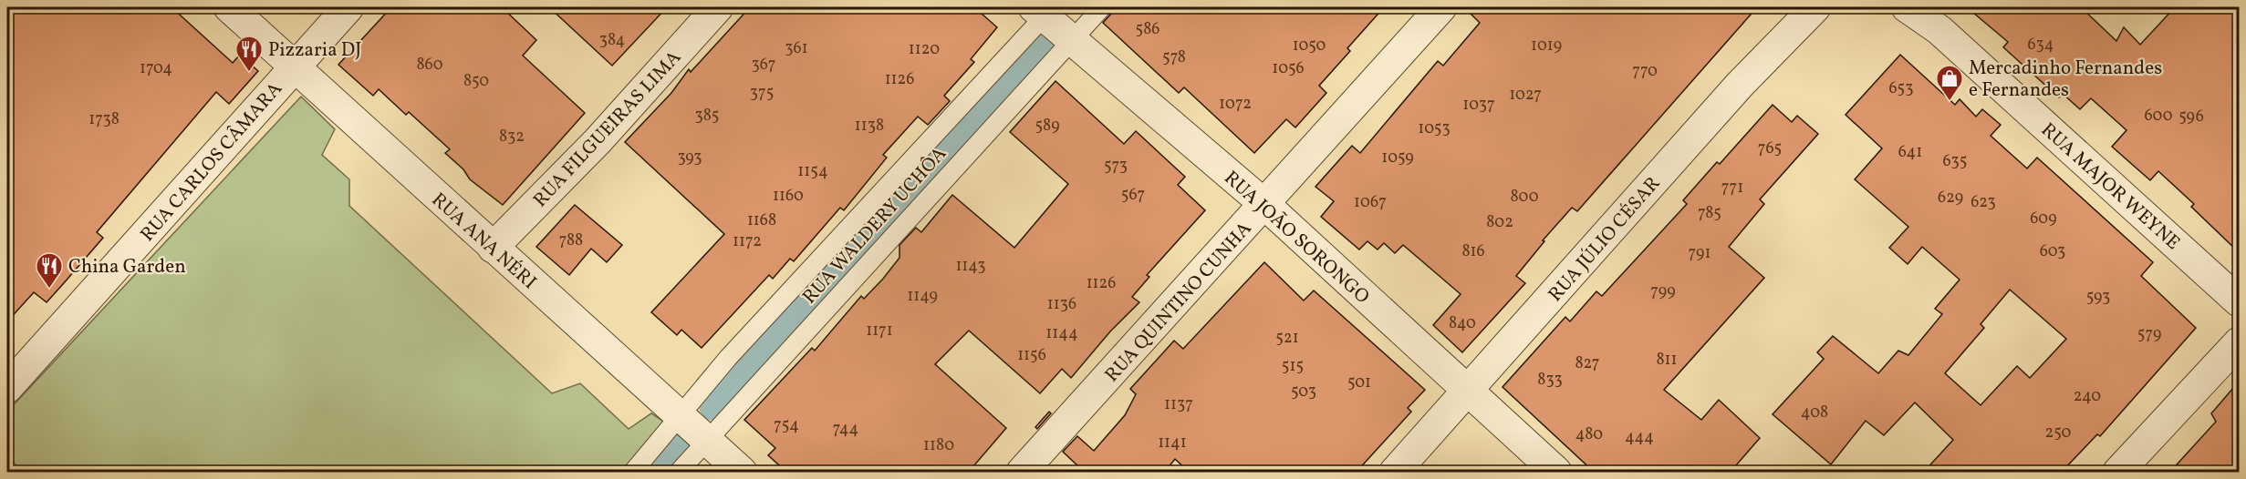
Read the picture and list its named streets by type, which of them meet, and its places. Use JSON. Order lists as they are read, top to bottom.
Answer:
{
  "streets": {
    "street": [
      "RUA FILGUEIRAS LIMA",
      "RUA CARLOS CÂMARA",
      "RUA MAJOR WEYNE",
      "RUA JOÃO SORONGO",
      "RUA JÚLIO CÉSAR",
      "RUA ANA NÉRI",
      "RUA QUINTINO CUNHA"
    ],
    "lane": ["RUA WALDERY UCHÔA"]
  },
  "crossings": [
    ["RUA FILGUEIRAS LIMA", "RUA ANA NÉRI"],
    ["RUA CARLOS CÂMARA", "RUA ANA NÉRI"],
    ["RUA WALDERY UCHÔA", "RUA JOÃO SORONGO"],
    ["RUA WALDERY UCHÔA", "RUA ANA NÉRI"],
    ["RUA JOÃO SORONGO", "RUA JÚLIO CÉSAR"],
    ["RUA JOÃO SORONGO", "RUA QUINTINO CUNHA"]
  ],
  "places": {
    "restaurant": ["Pizzaria DJ", "China Garden"],
    "shop": ["Mercadinho Fernandes e Fernandes"]
  },
  "house_numbers": [
    "586",
    "384",
    "634",
    "1050",
    "1019",
    "361",
    "1120",
    "578",
    "860",
    "367",
    "1704",
    "1056",
    "770",
    "1126",
    "850",
    "653",
    "375",
    "1027",
    "1072",
    "1037",
    "385",
    "600",
    "596",
    "1738",
    "1138",
    "589",
    "1053",
    "832",
    "765",
    "641",
    "393",
    "1059",
    "635",
    "573",
    "1154",
    "771",
    "567",
    "1160",
    "800",
    "629",
    "1067",
    "623",
    "785",
    "609",
    "1168",
    "802",
    "788",
    "1172",
    "816",
    "603",
    "791",
    "1143",
    "1126",
    "799",
    "1149",
    "593",
    "1136",
    "840",
    "1171",
    "1144",
    "579",
    "521",
    "1156",
    "811",
    "827",
    "515",
    "833",
    "501",
    "503",
    "240",
    "1137",
    "408",
    "754",
    "744",
    "250",
    "480",
    "444",
    "1141",
    "1180"
  ]
}
